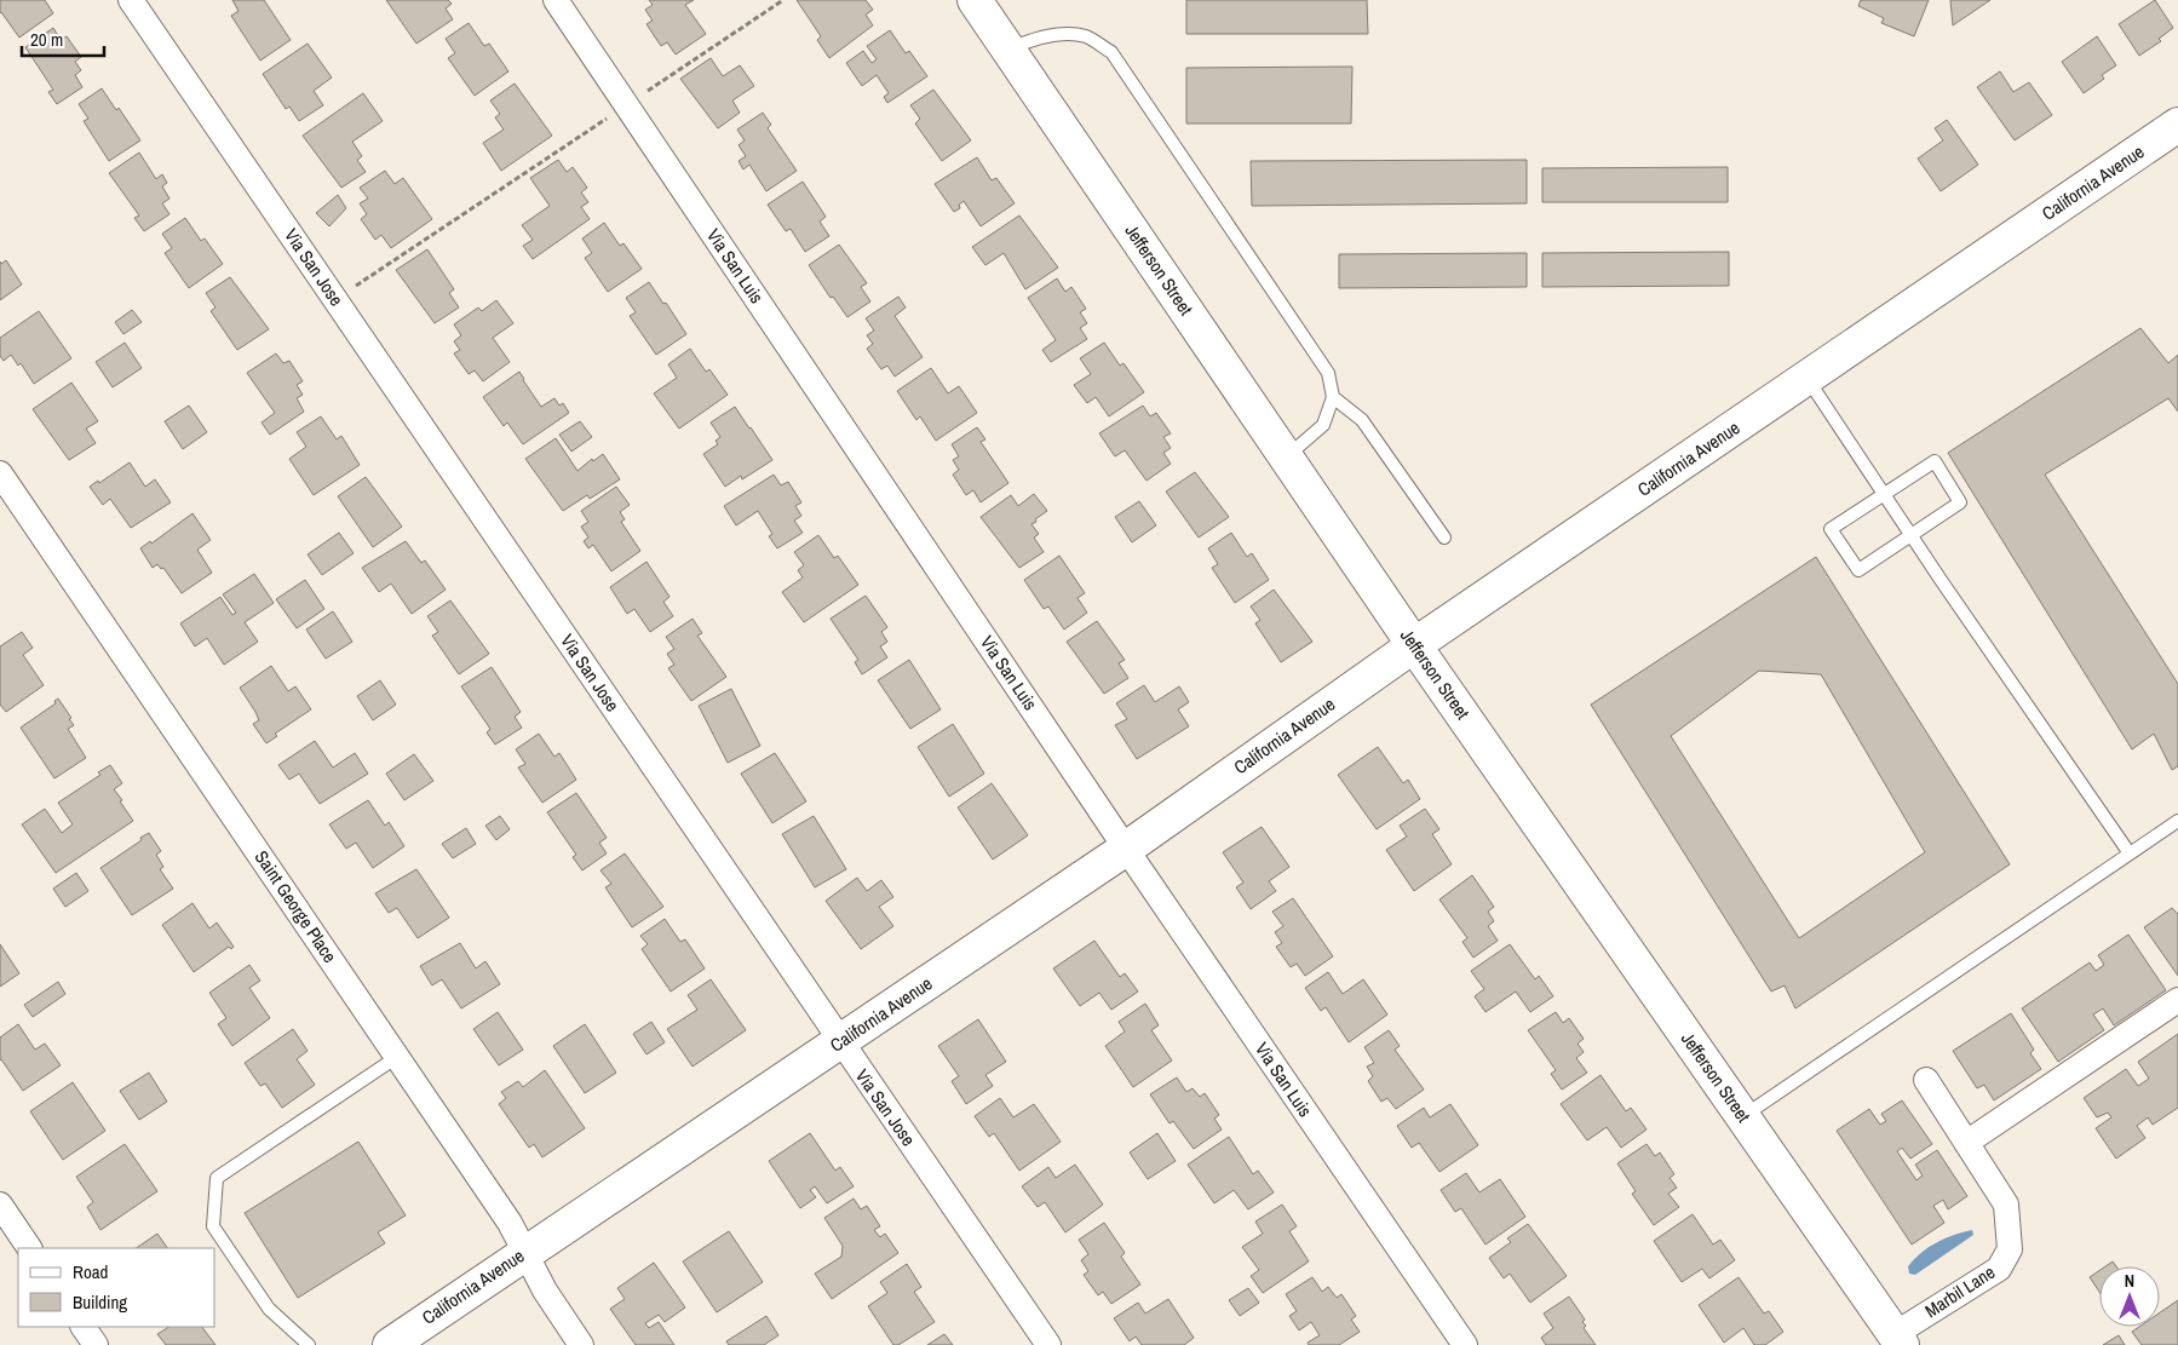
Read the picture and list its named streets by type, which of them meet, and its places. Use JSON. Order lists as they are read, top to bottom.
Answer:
{
  "streets": {
    "main road": ["California Avenue", "Jefferson Street"],
    "street": [
      "Via San Luis",
      "Via San Jose",
      "Saint George Place",
      "Marbil Lane"
    ]
  },
  "crossings": [
    ["California Avenue", "Via San Luis"],
    ["California Avenue", "Via San Jose"],
    ["California Avenue", "Jefferson Street"],
    ["California Avenue", "Saint George Place"],
    ["Jefferson Street", "Marbil Lane"]
  ],
  "legend": ["Road", "Building"],
  "scale_bar": "20 m",
  "north": "top"
}
